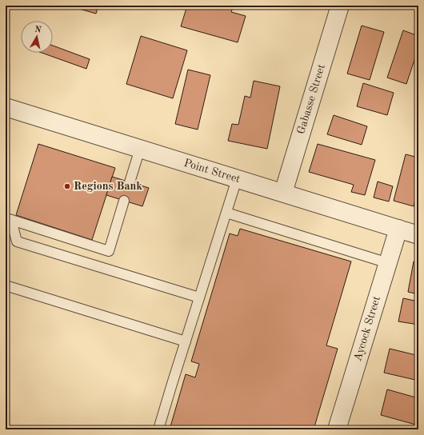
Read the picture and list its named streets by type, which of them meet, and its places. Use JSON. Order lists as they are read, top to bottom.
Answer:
{
  "streets": {
    "street": ["Gabasse Street", "Point Street", "Aycock Street"]
  },
  "crossings": [
    ["Gabasse Street", "Point Street"],
    ["Point Street", "Aycock Street"]
  ],
  "places": ["Regions Bank"],
  "north": "top"
}
